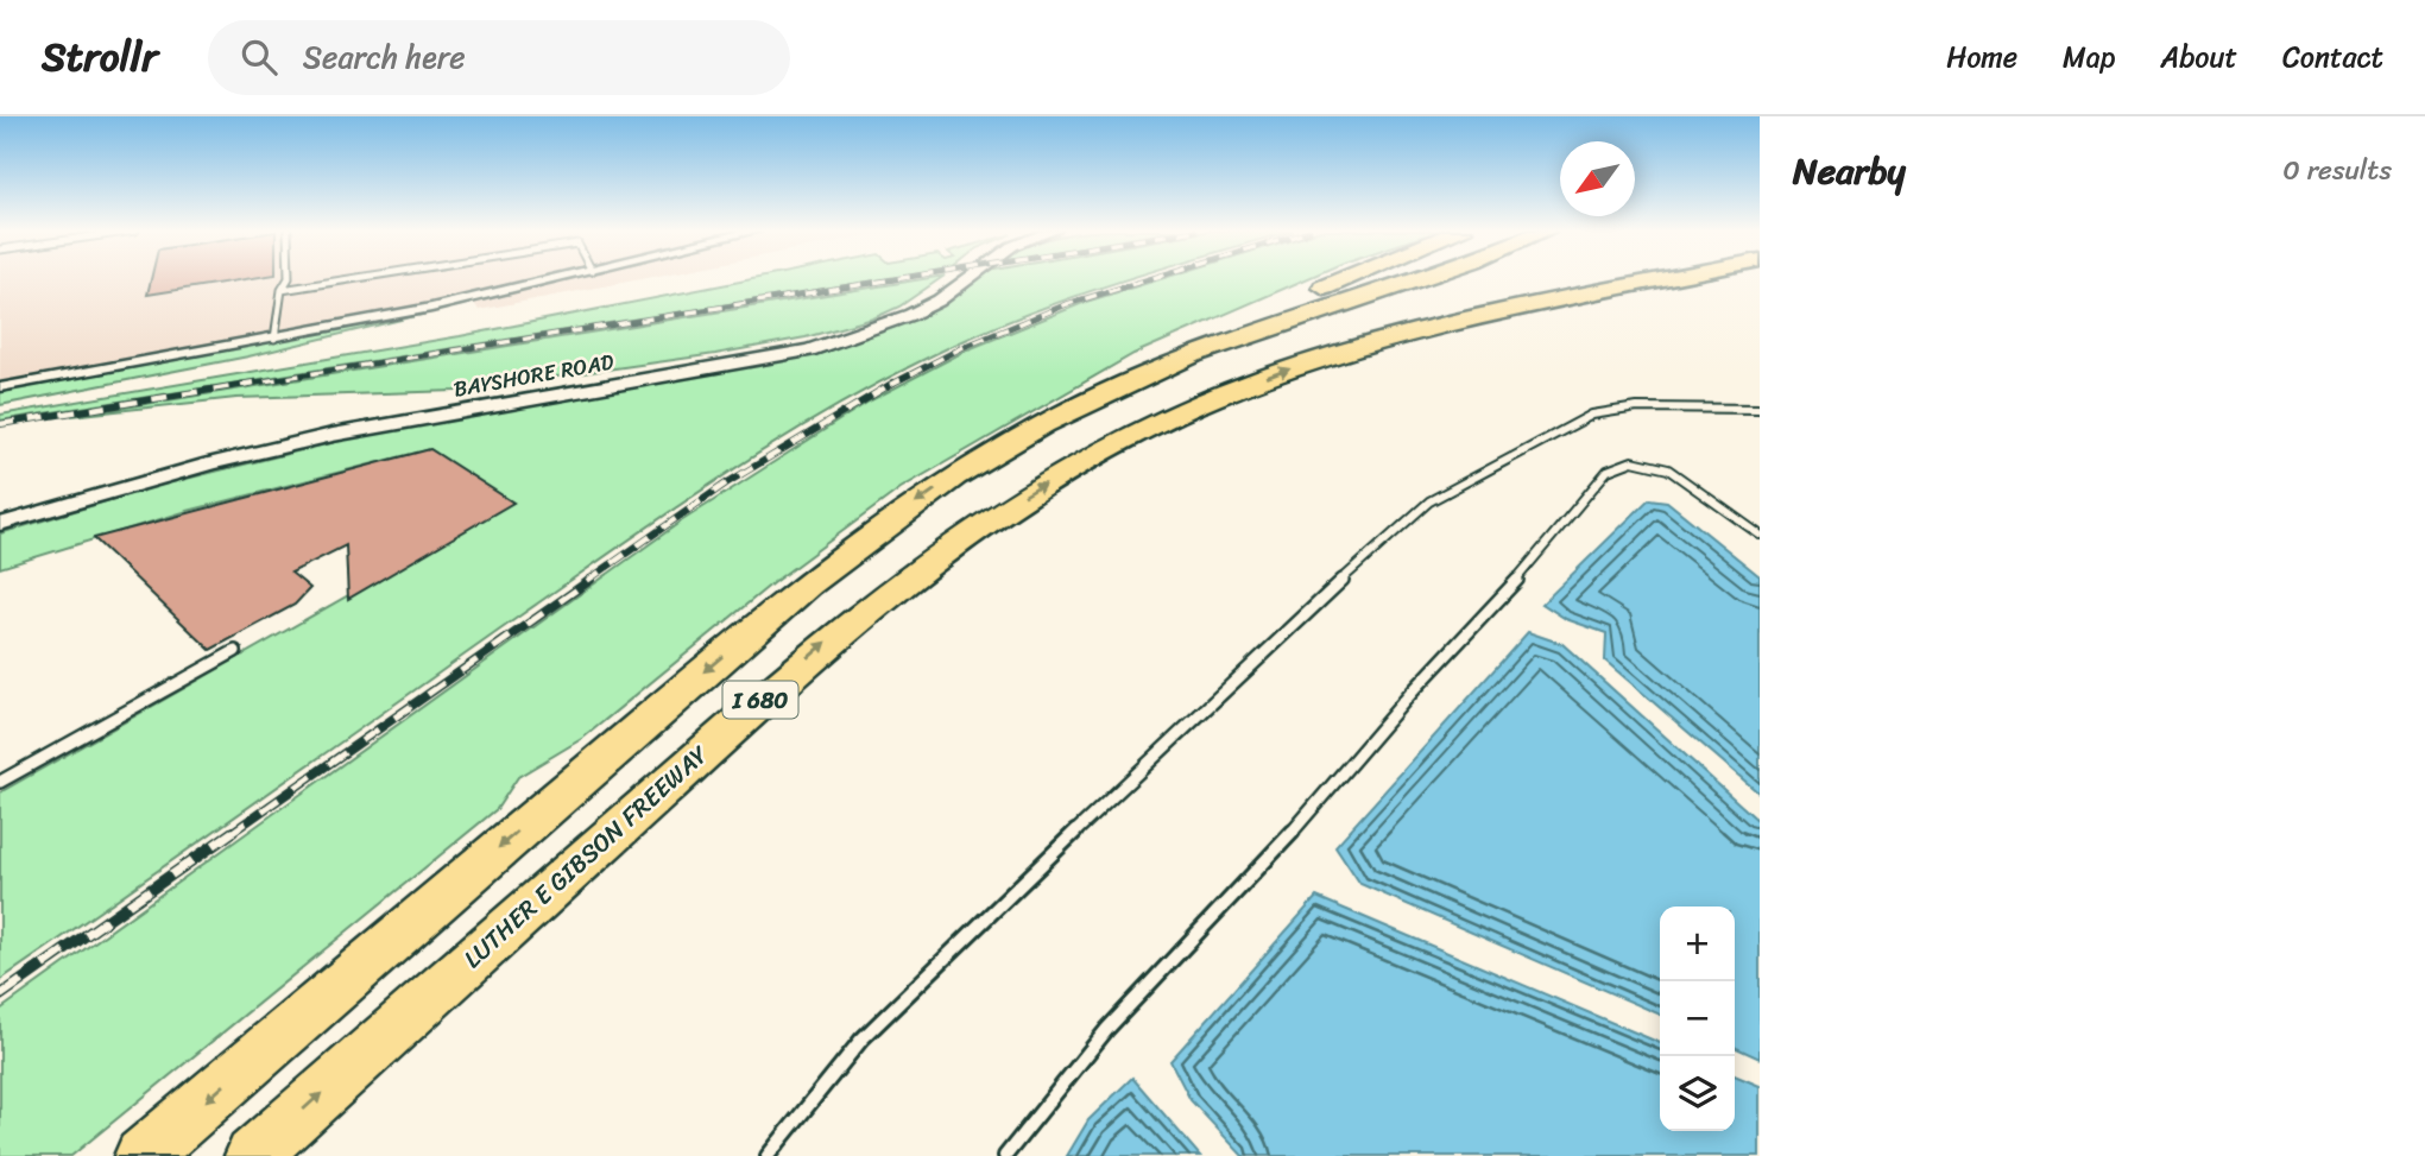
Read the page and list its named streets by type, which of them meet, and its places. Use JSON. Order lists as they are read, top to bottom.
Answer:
{
  "streets": {
    "highway": ["I 680", "LUTHER E GIBSON FREEWAY"],
    "street": ["BAYSHORE ROAD"]
  },
  "north": "bottom left",
  "page": {
    "header": "Strollr",
    "search": "Search here",
    "nav": [
      "Home",
      "Map",
      "About",
      "Contact"
    ],
    "heading": ["Nearby", "0 results"],
    "map_buttons": ["+", "−"]
  }
}
